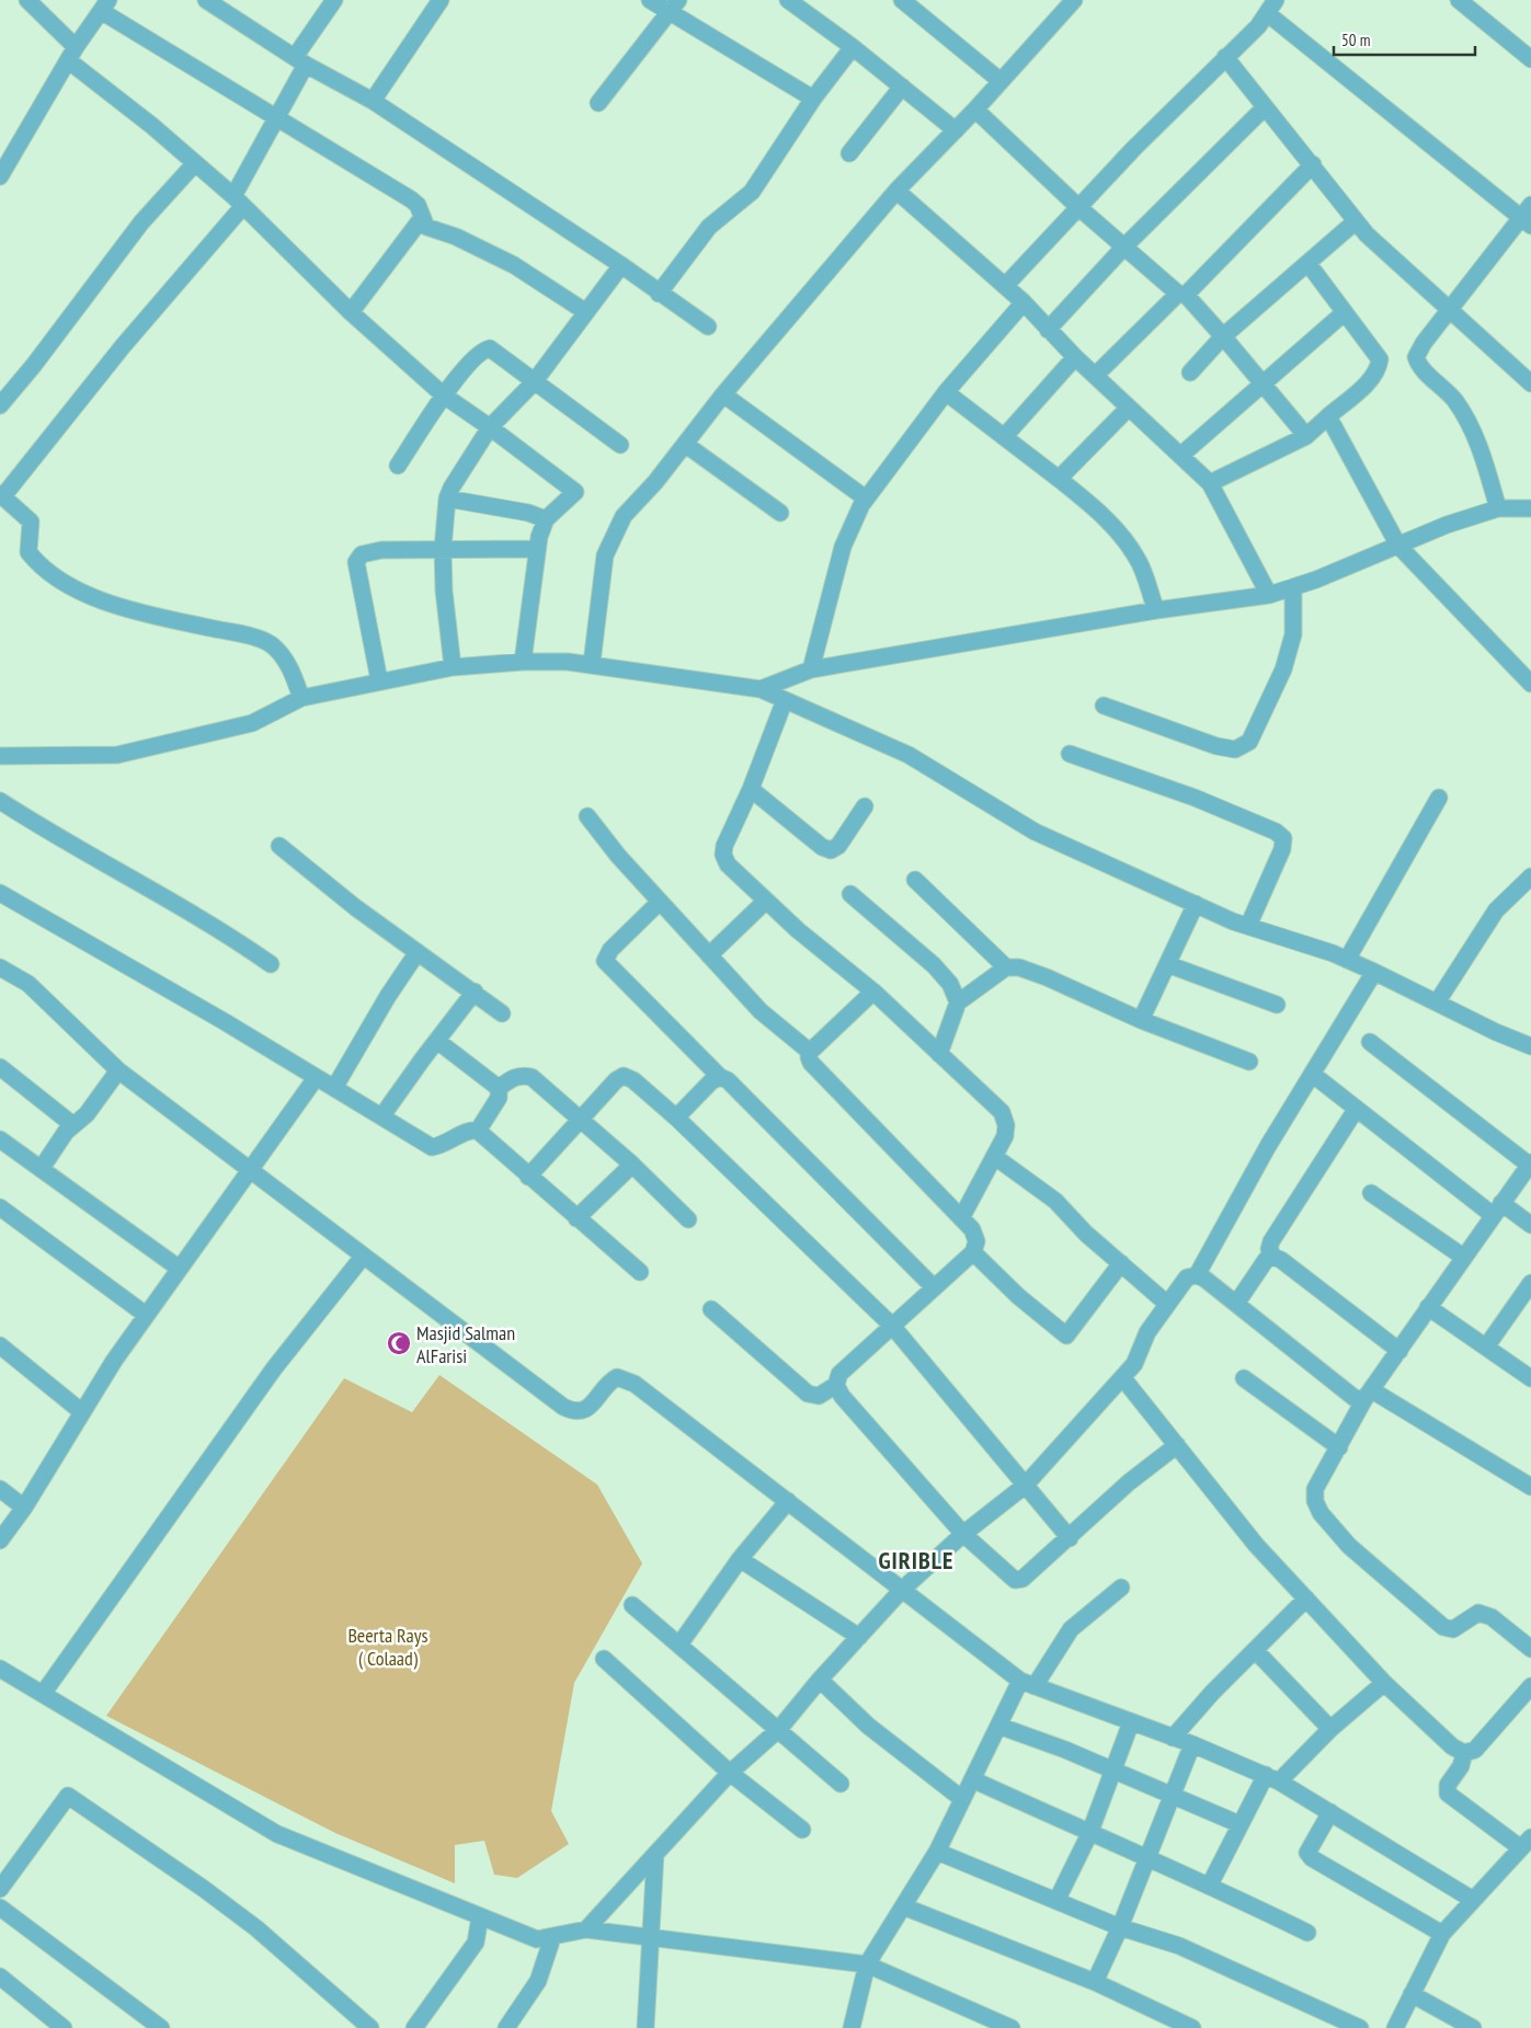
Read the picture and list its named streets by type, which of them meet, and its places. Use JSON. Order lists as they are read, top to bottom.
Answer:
{
  "districts": ["GIRIBLE"],
  "parks": ["Beerta Rays ( Colaad)"],
  "places": {
    "mosque": ["Masjid Salman AlFarisi"]
  },
  "scale_bar": "50 m"
}
